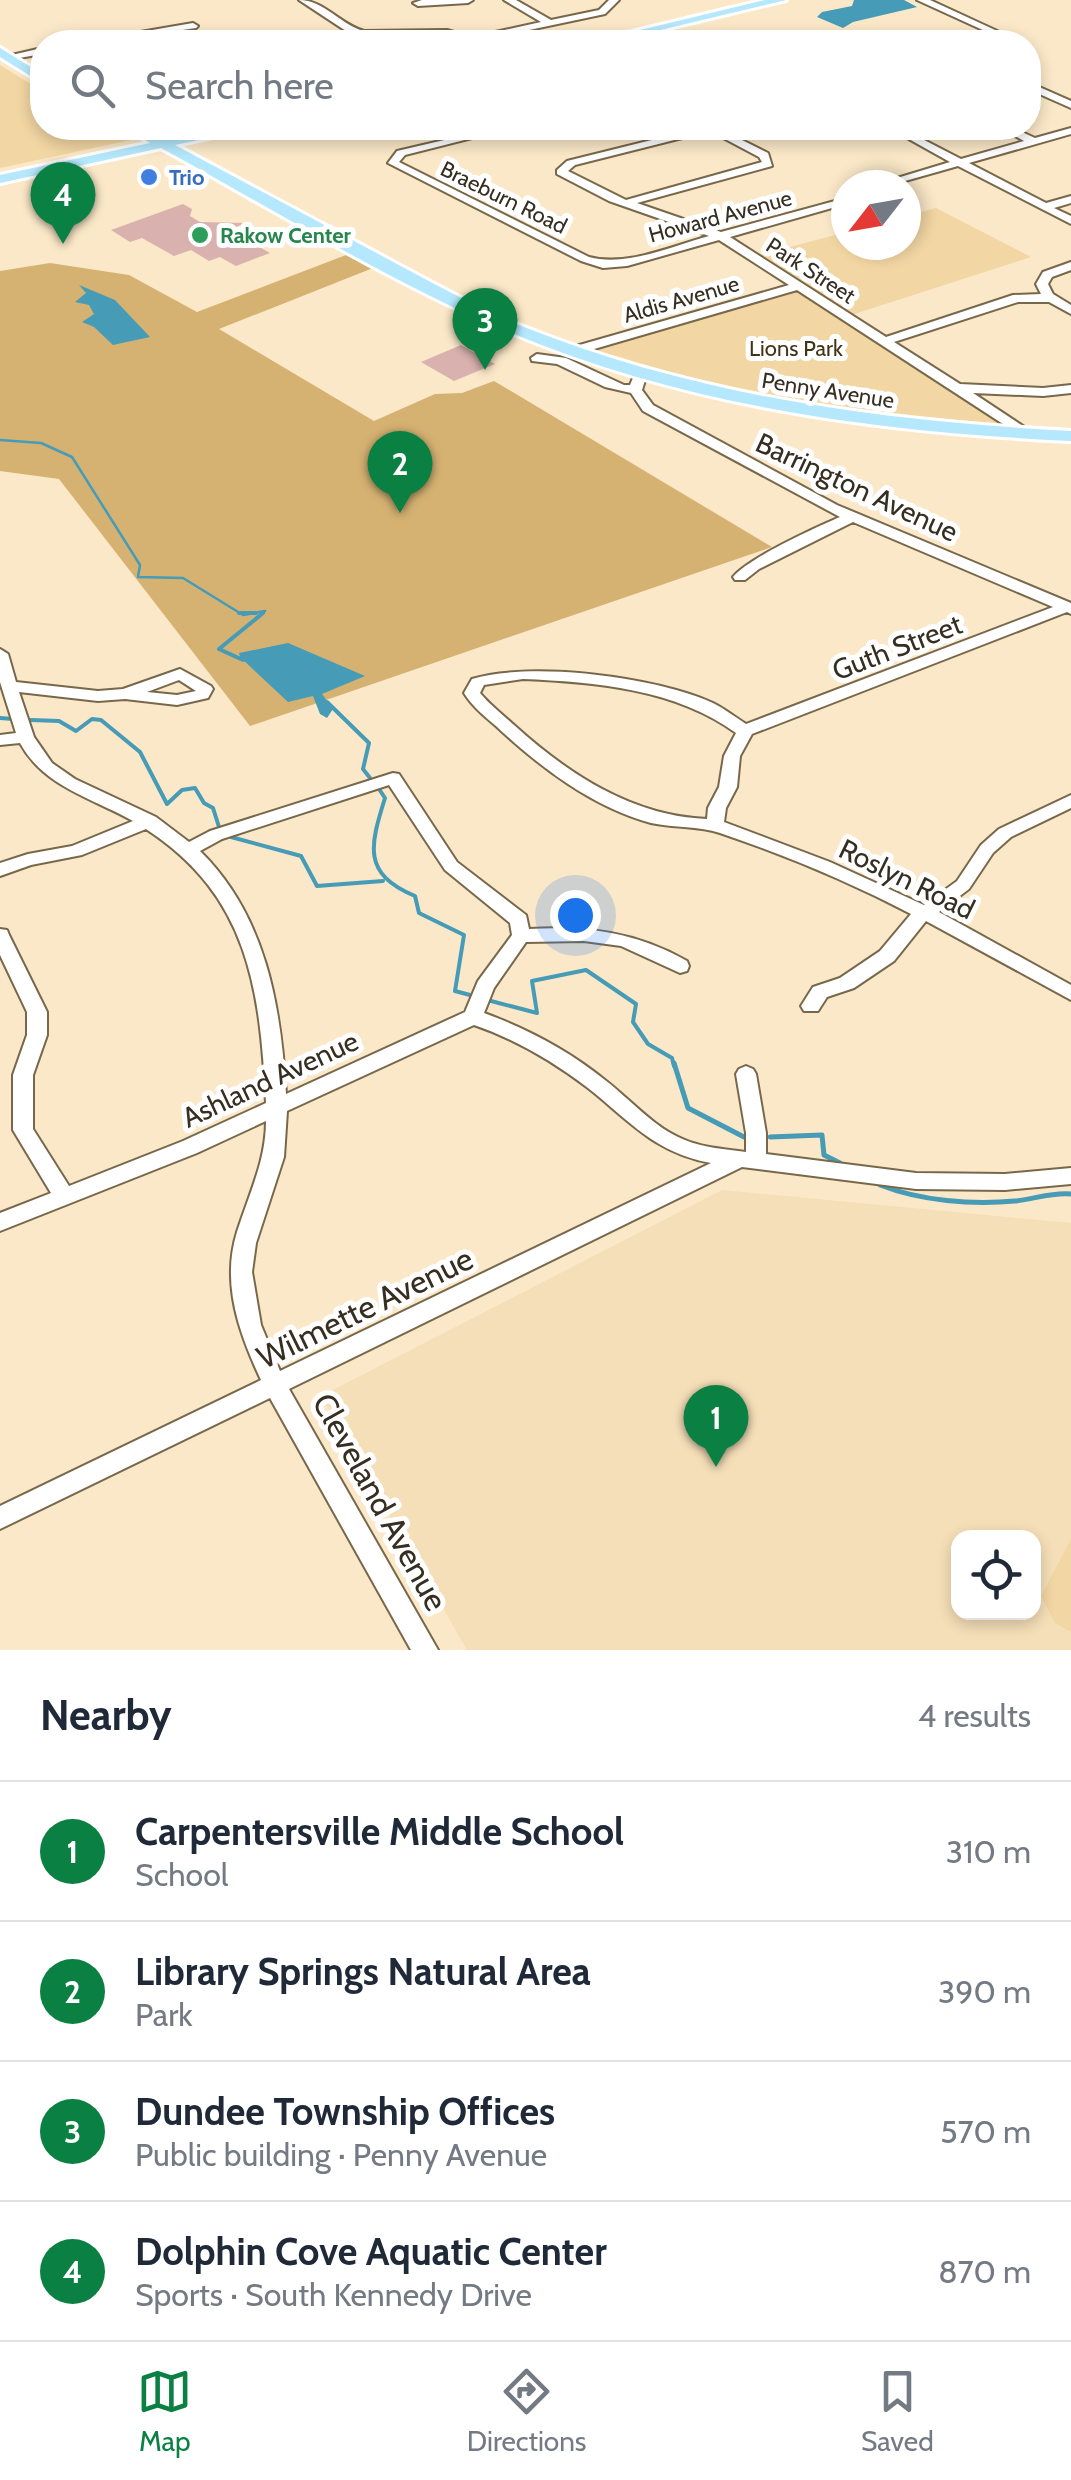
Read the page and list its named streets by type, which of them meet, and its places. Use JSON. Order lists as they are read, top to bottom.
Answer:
{
  "streets": {
    "main road": ["Penny Avenue"],
    "street": [
      "Braeburn Road",
      "Howard Avenue",
      "Park Street",
      "Aldis Avenue",
      "Barrington Avenue",
      "Guth Street",
      "Roslyn Road",
      "Ashland Avenue",
      "Wilmette Avenue",
      "Cleveland Avenue"
    ]
  },
  "crossings": [
    ["Braeburn Road", "Howard Avenue"],
    ["Howard Avenue", "Park Street"],
    ["Park Street", "Aldis Avenue"],
    ["Park Street", "Penny Avenue"],
    ["Aldis Avenue", "Penny Avenue"],
    ["Penny Avenue", "Barrington Avenue"],
    ["Barrington Avenue", "Guth Street"],
    ["Guth Street", "Roslyn Road"],
    ["Ashland Avenue", "Cleveland Avenue"],
    ["Wilmette Avenue", "Cleveland Avenue"]
  ],
  "parks": ["Lions Park"],
  "places": ["Trio", "Rakow Center"],
  "north": "bottom left",
  "page": {
    "search": "Search here",
    "pins": [
      "4",
      "3",
      "2",
      "1"
    ],
    "heading": ["Nearby", "4 results"],
    "list": [
      {
        "mark": "1",
        "name": "Carpentersville Middle School",
        "note": "School",
        "value": "310 m"
      },
      {
        "mark": "2",
        "name": "Library Springs Natural Area",
        "note": "Park",
        "value": "390 m"
      },
      {
        "mark": "3",
        "name": "Dundee Township Offices",
        "note": "Public building · Penny Avenue",
        "value": "570 m"
      },
      {
        "mark": "4",
        "name": "Dolphin Cove Aquatic Center",
        "note": "Sports · South Kennedy Drive",
        "value": "870 m"
      }
    ],
    "nav": ["Map", "Directions", "Saved"]
  }
}
